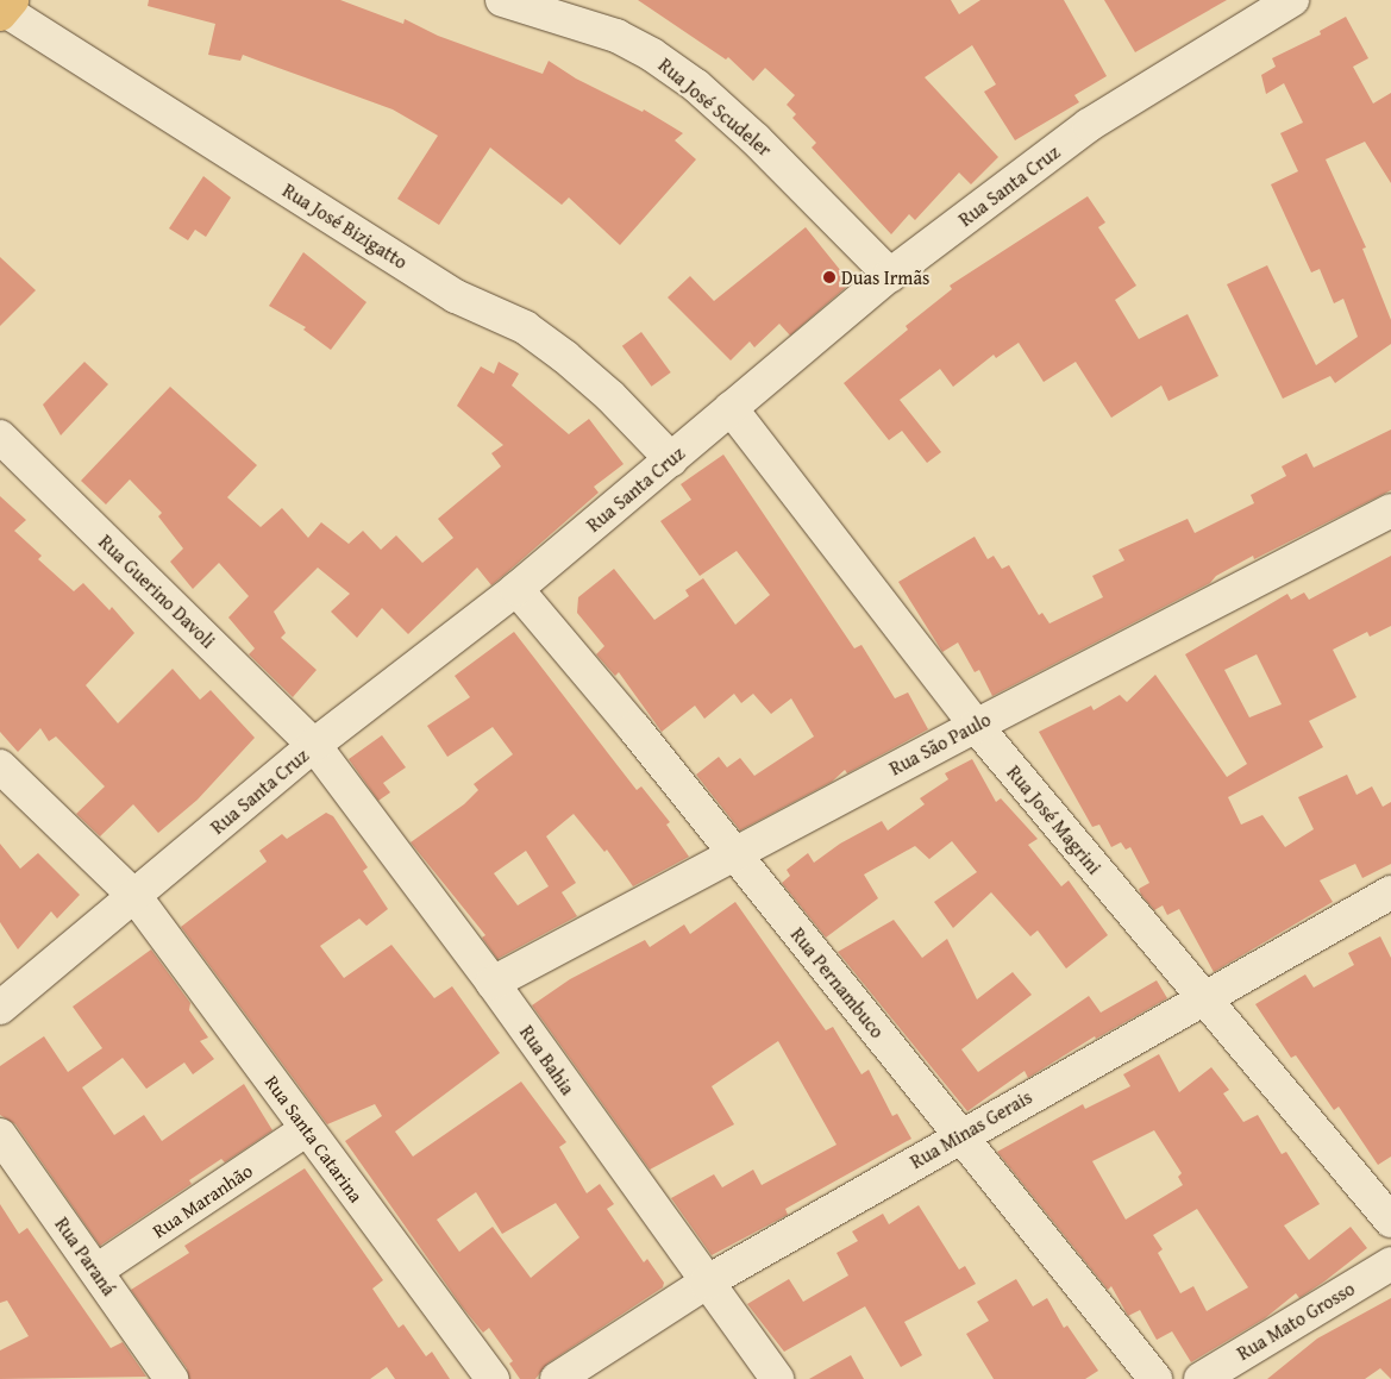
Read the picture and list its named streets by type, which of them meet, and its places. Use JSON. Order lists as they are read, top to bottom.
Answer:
{
  "streets": {
    "street": [
      "Rua José Scudeler",
      "Rua Santa Cruz",
      "Rua José Bizigatto",
      "Rua Guerino Davoli",
      "Rua São Paulo",
      "Rua José Magrini",
      "Rua Pernambuco",
      "Rua Bahia",
      "Rua Minas Gerais",
      "Rua Santa Catarina",
      "Rua Maranhão",
      "Rua Paraná",
      "Rua Mato Grosso"
    ]
  },
  "crossings": [
    ["Rua José Scudeler", "Rua Santa Cruz"],
    ["Rua Santa Cruz", "Rua José Bizigatto"],
    ["Rua Santa Cruz", "Rua Guerino Davoli"],
    ["Rua Santa Cruz", "Rua José Magrini"],
    ["Rua Santa Cruz", "Rua Pernambuco"],
    ["Rua Santa Cruz", "Rua Bahia"],
    ["Rua Santa Cruz", "Rua Santa Catarina"],
    ["Rua Guerino Davoli", "Rua Bahia"],
    ["Rua São Paulo", "Rua José Magrini"],
    ["Rua São Paulo", "Rua Pernambuco"],
    ["Rua São Paulo", "Rua Bahia"],
    ["Rua José Magrini", "Rua Minas Gerais"],
    ["Rua Pernambuco", "Rua Minas Gerais"],
    ["Rua Bahia", "Rua Minas Gerais"],
    ["Rua Santa Catarina", "Rua Maranhão"],
    ["Rua Maranhão", "Rua Paraná"]
  ],
  "places": ["Duas Irmãs"]
}
